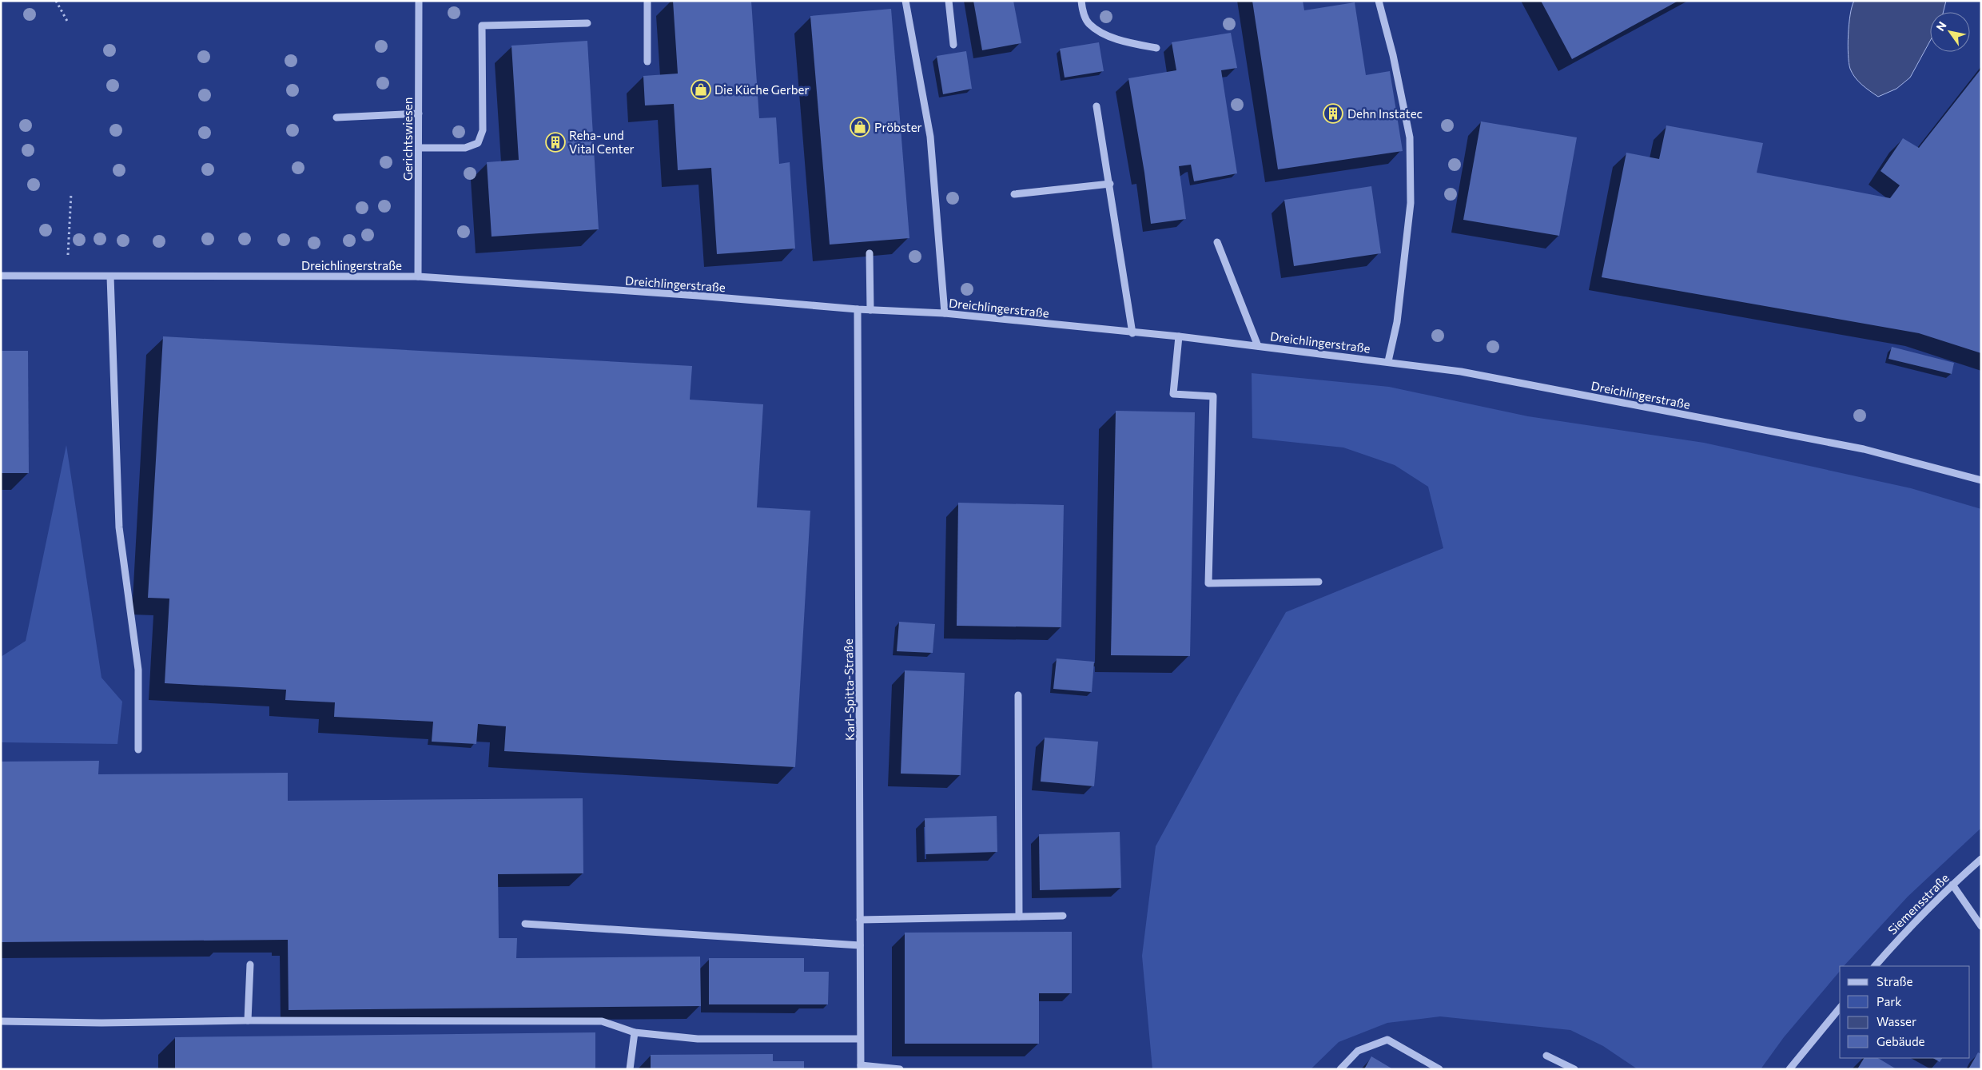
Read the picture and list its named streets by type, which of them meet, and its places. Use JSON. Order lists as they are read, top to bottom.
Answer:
{
  "streets": {
    "street": [
      "Gerichtswiesen",
      "Dreichlingerstraße",
      "Karl-Spitta-Straße",
      "Siemensstraße"
    ]
  },
  "crossings": [
    ["Gerichtswiesen", "Dreichlingerstraße"],
    ["Dreichlingerstraße", "Karl-Spitta-Straße"]
  ],
  "places": {
    "shop": ["Die Küche Gerber", "Pröbster"],
    "building": ["Dehn Instatec", "Reha- und Vital Center"]
  },
  "legend": [
    "Straße",
    "Park",
    "Wasser",
    "Gebäude"
  ],
  "north": "top left"
}
